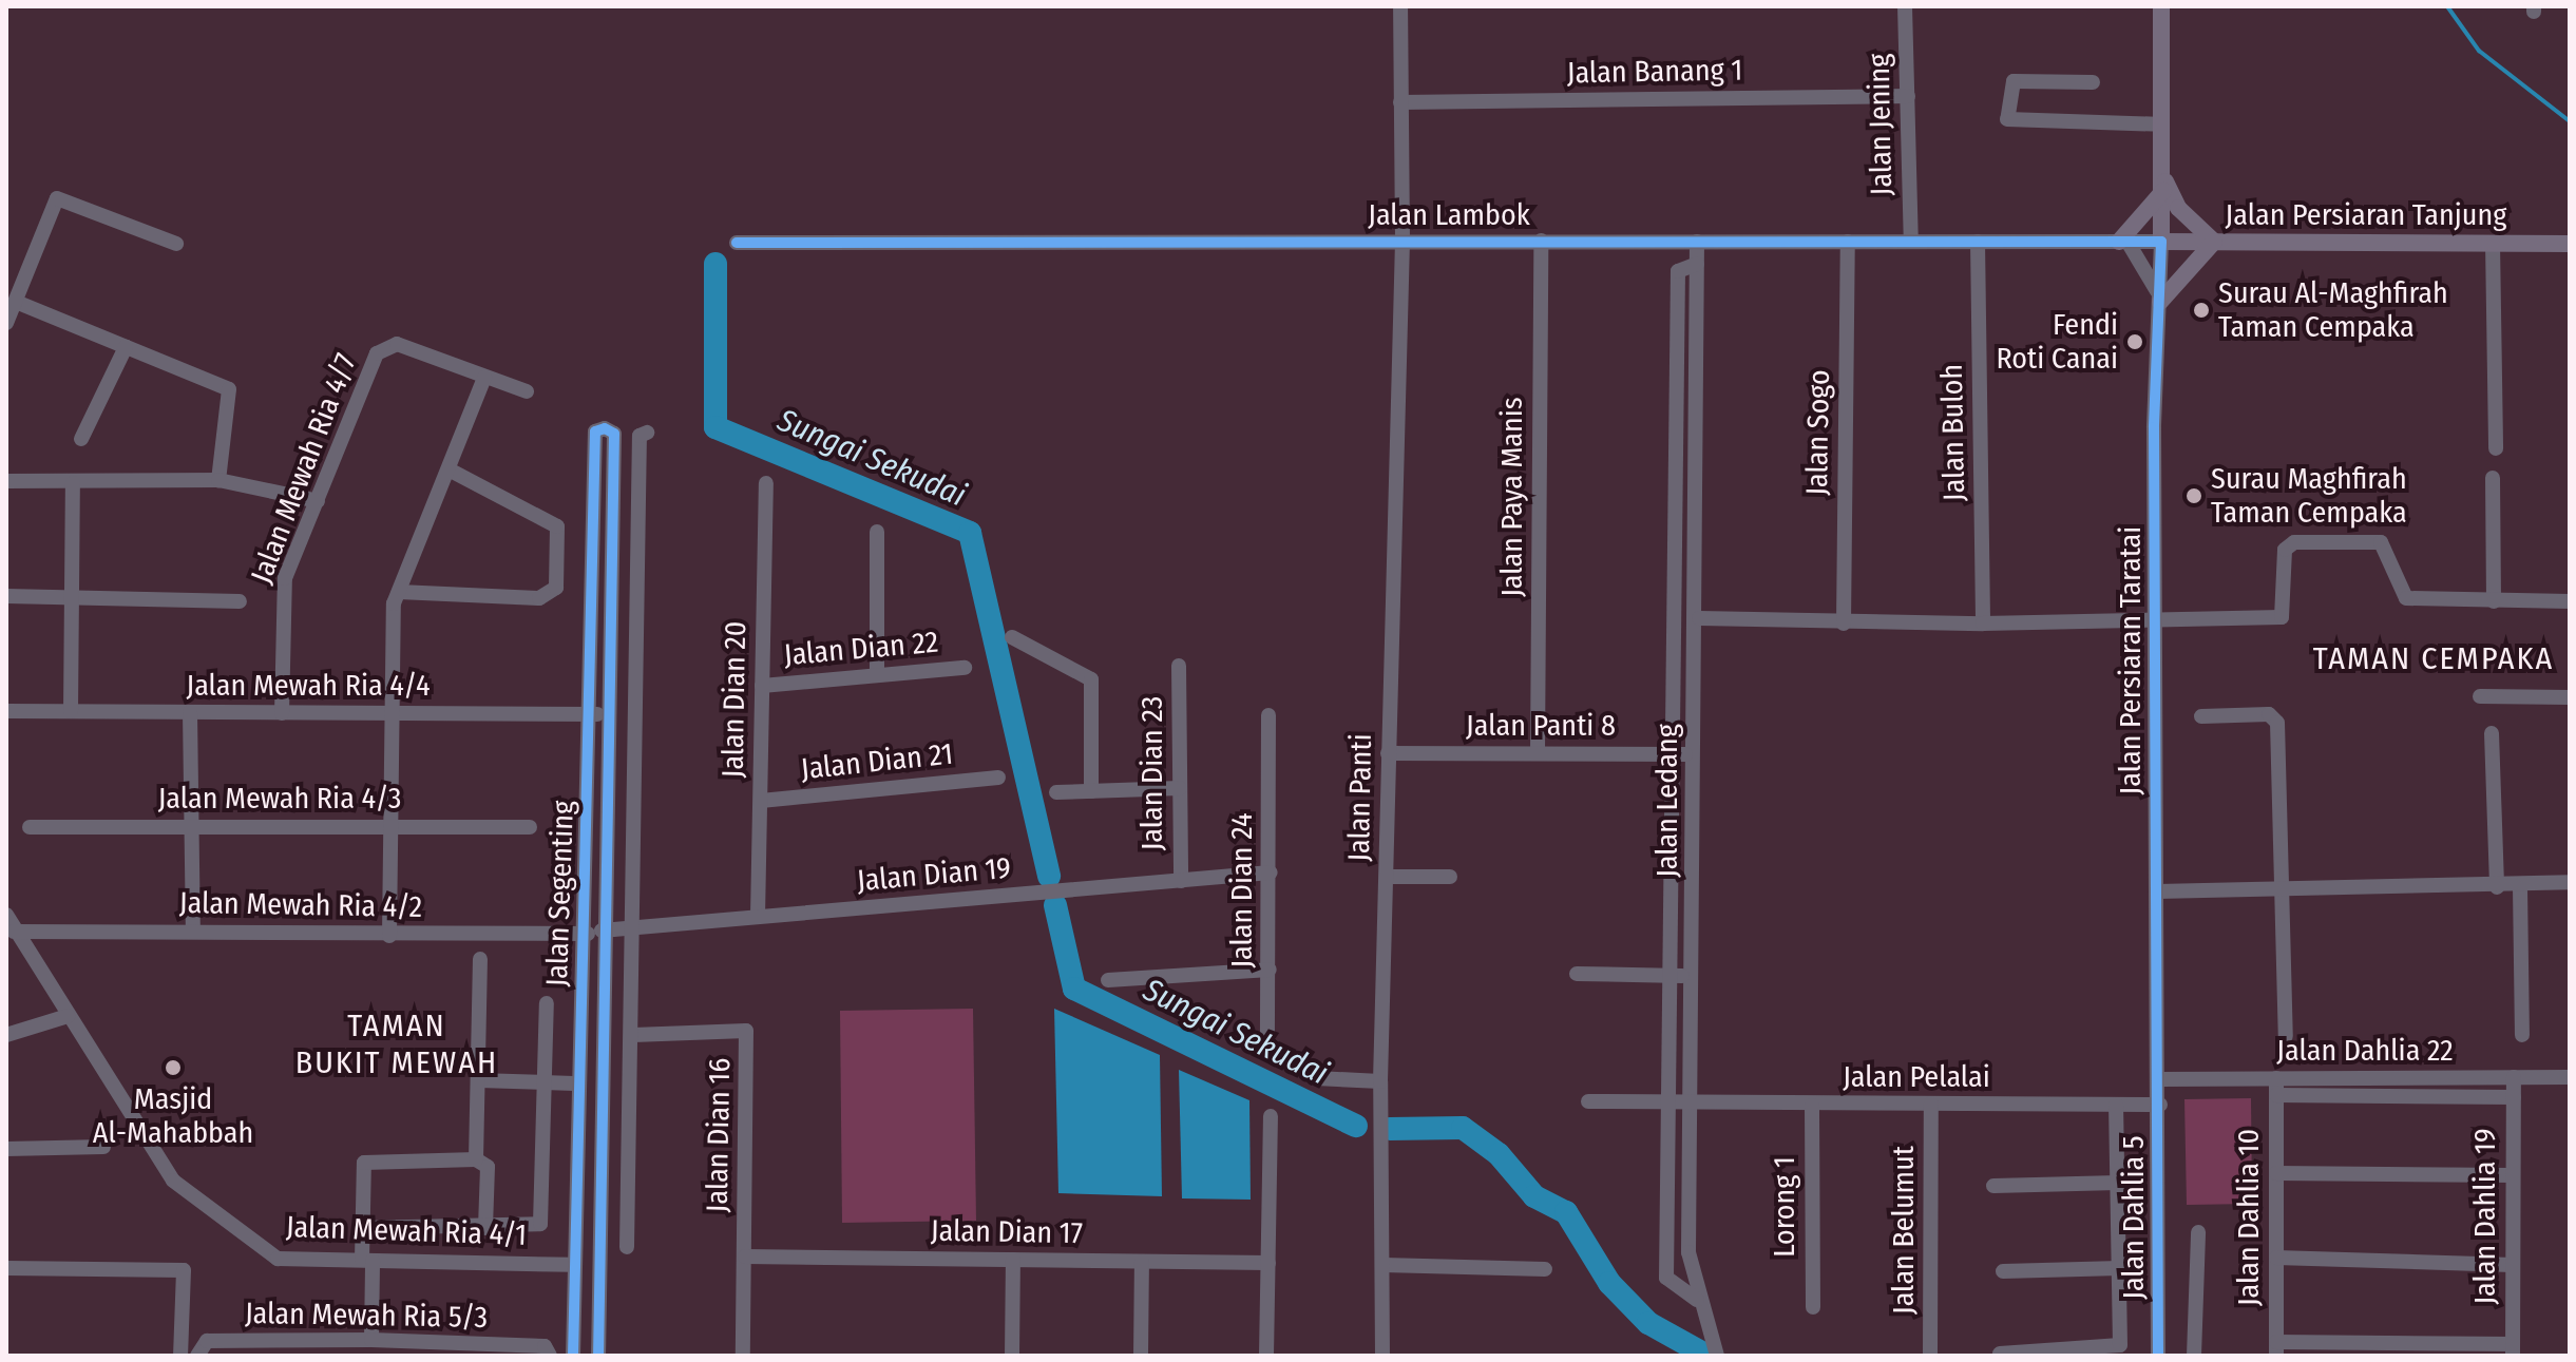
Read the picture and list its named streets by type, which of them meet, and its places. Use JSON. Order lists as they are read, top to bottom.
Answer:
{
  "streets": {
    "main road": ["Jalan Persiaran Tanjung"],
    "street": [
      "Jalan Banang 1",
      "Jalan Jening",
      "Jalan Lambok",
      "Jalan Sogo",
      "Jalan Buloh",
      "Jalan Mewah Ria 4/7",
      "Jalan Paya Manis",
      "Jalan Dian 22",
      "Jalan Persiaran Taratai",
      "Jalan Mewah Ria 4/4",
      "Jalan Dian 20",
      "Jalan Panti 8",
      "Jalan Dian 21",
      "Jalan Dian 23",
      "Jalan Panti",
      "Jalan Mewah Ria 4/3",
      "Jalan Ledang",
      "Jalan Dian 19",
      "Jalan Dian 24",
      "Jalan Segenting",
      "Jalan Mewah Ria 4/2",
      "Jalan Dahlia 22",
      "Jalan Pelalai",
      "Jalan Dian 16",
      "Lorong 1",
      "Jalan Dahlia 19",
      "Jalan Dahlia 5",
      "Jalan Dahlia 10",
      "Jalan Belumut",
      "Jalan Mewah Ria 4/1",
      "Jalan Dian 17",
      "Jalan Mewah Ria 5/3"
    ]
  },
  "crossings": [
    ["Jalan Banang 1", "Jalan Jening"],
    ["Jalan Banang 1", "Jalan Panti"],
    ["Jalan Jening", "Jalan Lambok"],
    ["Jalan Lambok", "Jalan Persiaran Tanjung"],
    ["Jalan Lambok", "Jalan Sogo"],
    ["Jalan Lambok", "Jalan Buloh"],
    ["Jalan Lambok", "Jalan Paya Manis"],
    ["Jalan Lambok", "Jalan Persiaran Taratai"],
    ["Jalan Lambok", "Jalan Panti"],
    ["Jalan Lambok", "Jalan Ledang"],
    ["Jalan Persiaran Tanjung", "Jalan Persiaran Taratai"],
    ["Jalan Mewah Ria 4/7", "Jalan Mewah Ria 4/4"],
    ["Jalan Paya Manis", "Jalan Panti 8"],
    ["Jalan Dian 22", "Jalan Dian 20"],
    ["Jalan Persiaran Taratai", "Jalan Dahlia 22"],
    ["Jalan Persiaran Taratai", "Jalan Dahlia 5"],
    ["Jalan Mewah Ria 4/4", "Jalan Segenting"],
    ["Jalan Dian 20", "Jalan Dian 21"],
    ["Jalan Dian 20", "Jalan Dian 19"],
    ["Jalan Panti 8", "Jalan Panti"],
    ["Jalan Panti 8", "Jalan Ledang"],
    ["Jalan Dian 23", "Jalan Dian 19"],
    ["Jalan Panti", "Jalan Dian 24"],
    ["Jalan Ledang", "Jalan Pelalai"],
    ["Jalan Dian 19", "Jalan Dian 24"],
    ["Jalan Dian 19", "Jalan Segenting"],
    ["Jalan Dian 19", "Jalan Mewah Ria 4/2"],
    ["Jalan Segenting", "Jalan Mewah Ria 4/2"],
    ["Jalan Segenting", "Jalan Mewah Ria 4/1"],
    ["Jalan Mewah Ria 4/2", "Jalan Mewah Ria 4/1"],
    ["Jalan Dahlia 22", "Jalan Dahlia 19"],
    ["Jalan Dahlia 22", "Jalan Dahlia 5"],
    ["Jalan Dahlia 22", "Jalan Dahlia 10"],
    ["Jalan Pelalai", "Lorong 1"],
    ["Jalan Pelalai", "Jalan Dahlia 5"],
    ["Jalan Pelalai", "Jalan Belumut"],
    ["Jalan Dian 16", "Jalan Dian 17"]
  ],
  "districts": ["TAMAN CEMPAKA", "TAMAN BUKIT MEWAH"],
  "water": ["Sungai Sekudai"],
  "places": [
    "Surau Al-Maghfirah Taman Cempaka",
    "Fendi Roti Canai",
    "Surau Maghfirah Taman Cempaka",
    "Masjid Al-Mahabbah"
  ]
}
